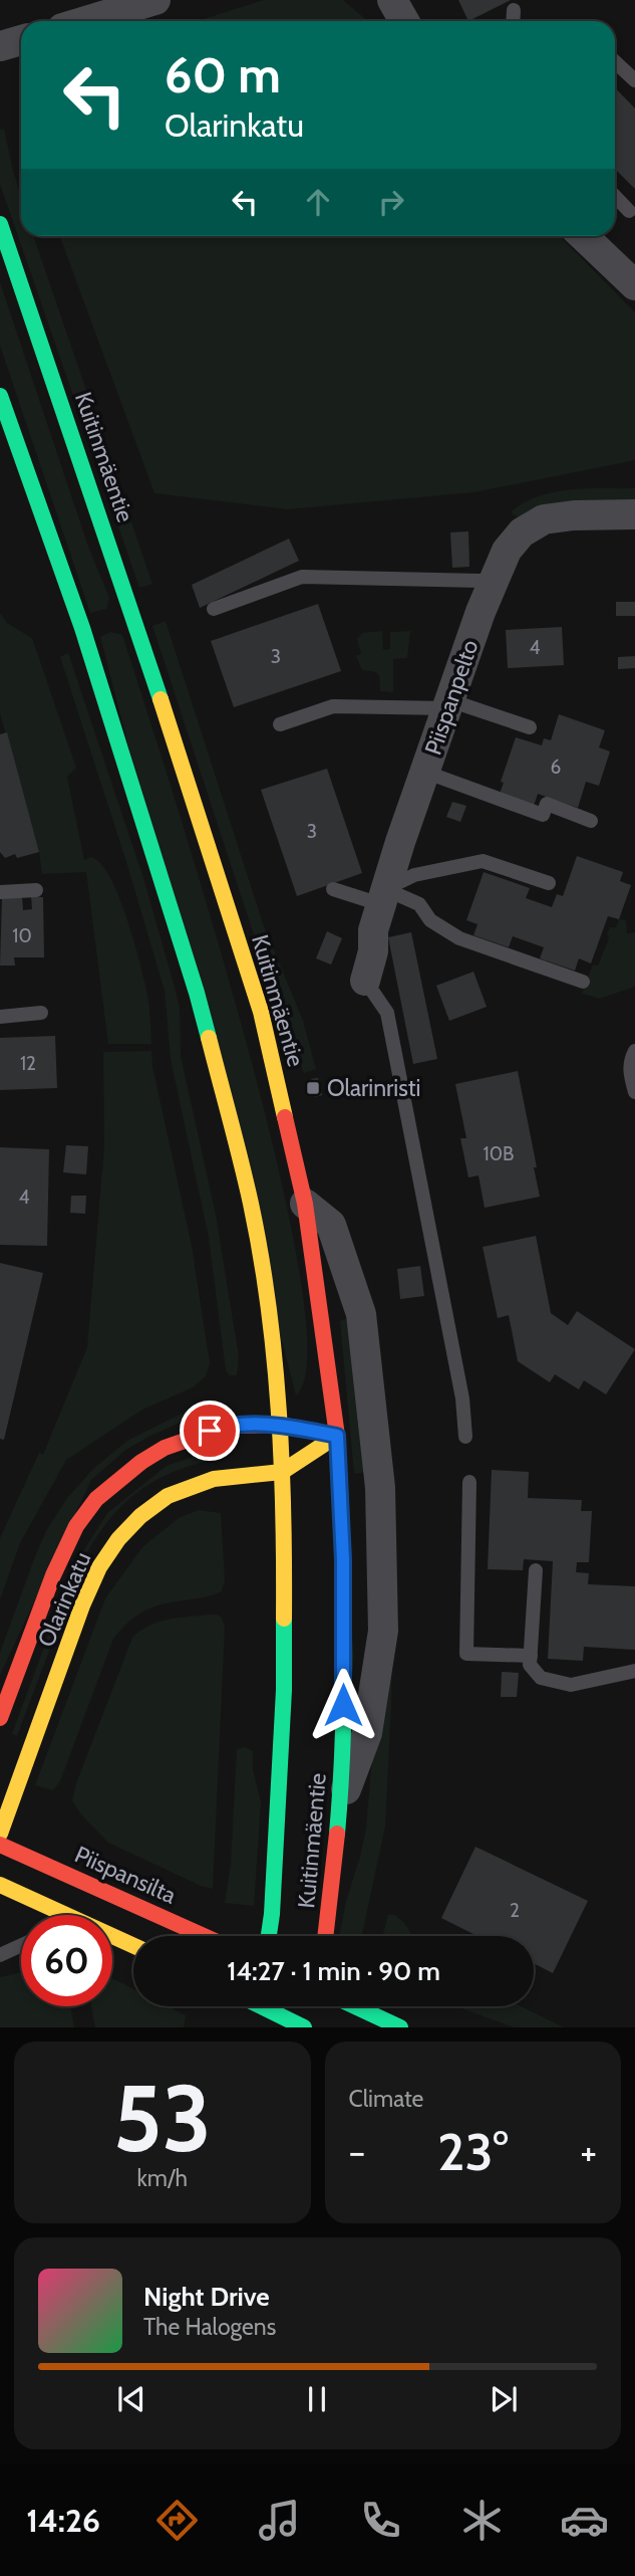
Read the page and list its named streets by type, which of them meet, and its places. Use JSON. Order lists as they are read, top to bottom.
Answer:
{
  "streets": {
    "main road": ["Kuitinmäentie", "Olarinkatu", "Piispansilta"],
    "street": ["Piispanpelto"]
  },
  "crossings": [
    ["Kuitinmäentie", "Olarinkatu"]
  ],
  "places": {
    "transit": ["Olarinristi"]
  },
  "house_numbers": [
    "4",
    "3",
    "6",
    "3",
    "10",
    "12",
    "10B",
    "4",
    "2"
  ],
  "page": {
    "turn": ["60 m", "Olarinkatu"],
    "limit": "60",
    "trip": "14:27 · 1 min · 90 m",
    "tile": [
      ["53", "km/h"],
      "Climate"
    ],
    "heat": ["−", "23°", "+"],
    "song": ["Night Drive", "The Halogens"],
    "tabs": "14:26"
  }
}
